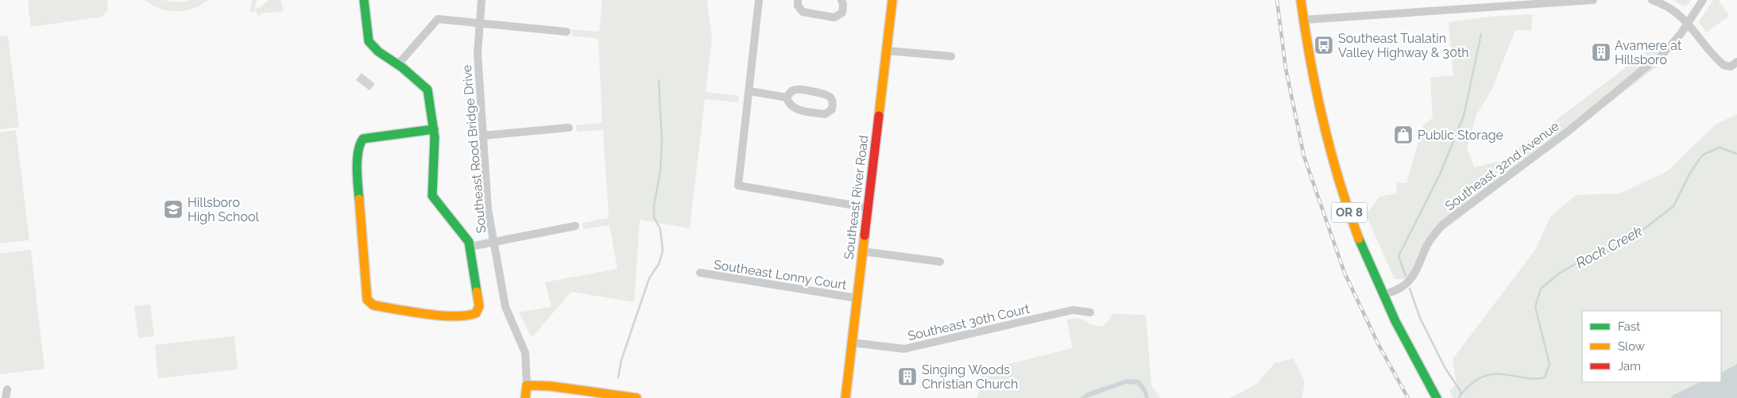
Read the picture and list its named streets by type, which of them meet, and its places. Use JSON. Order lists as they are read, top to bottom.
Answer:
{
  "streets": {
    "street": [
      "Southeast Rood Bridge Drive",
      "Southeast 32nd Avenue",
      "Southeast River Road",
      "OR 8",
      "Southeast Lonny Court",
      "Southeast 30th Court"
    ]
  },
  "crossings": [
    ["Southeast 32nd Avenue", "OR 8"],
    ["Southeast River Road", "Southeast Lonny Court"],
    ["Southeast River Road", "Southeast 30th Court"]
  ],
  "water": ["Rock Creek"],
  "places": {
    "bus stop": ["Southeast Tualatin Valley Highway & 30th"],
    "building": ["Avamere at Hillsboro", "Singing Woods Christian Church"],
    "shop": ["Public Storage"],
    "school or university": ["Hillsboro High School"]
  },
  "legend": ["Fast", "Slow", "Jam"]
}
